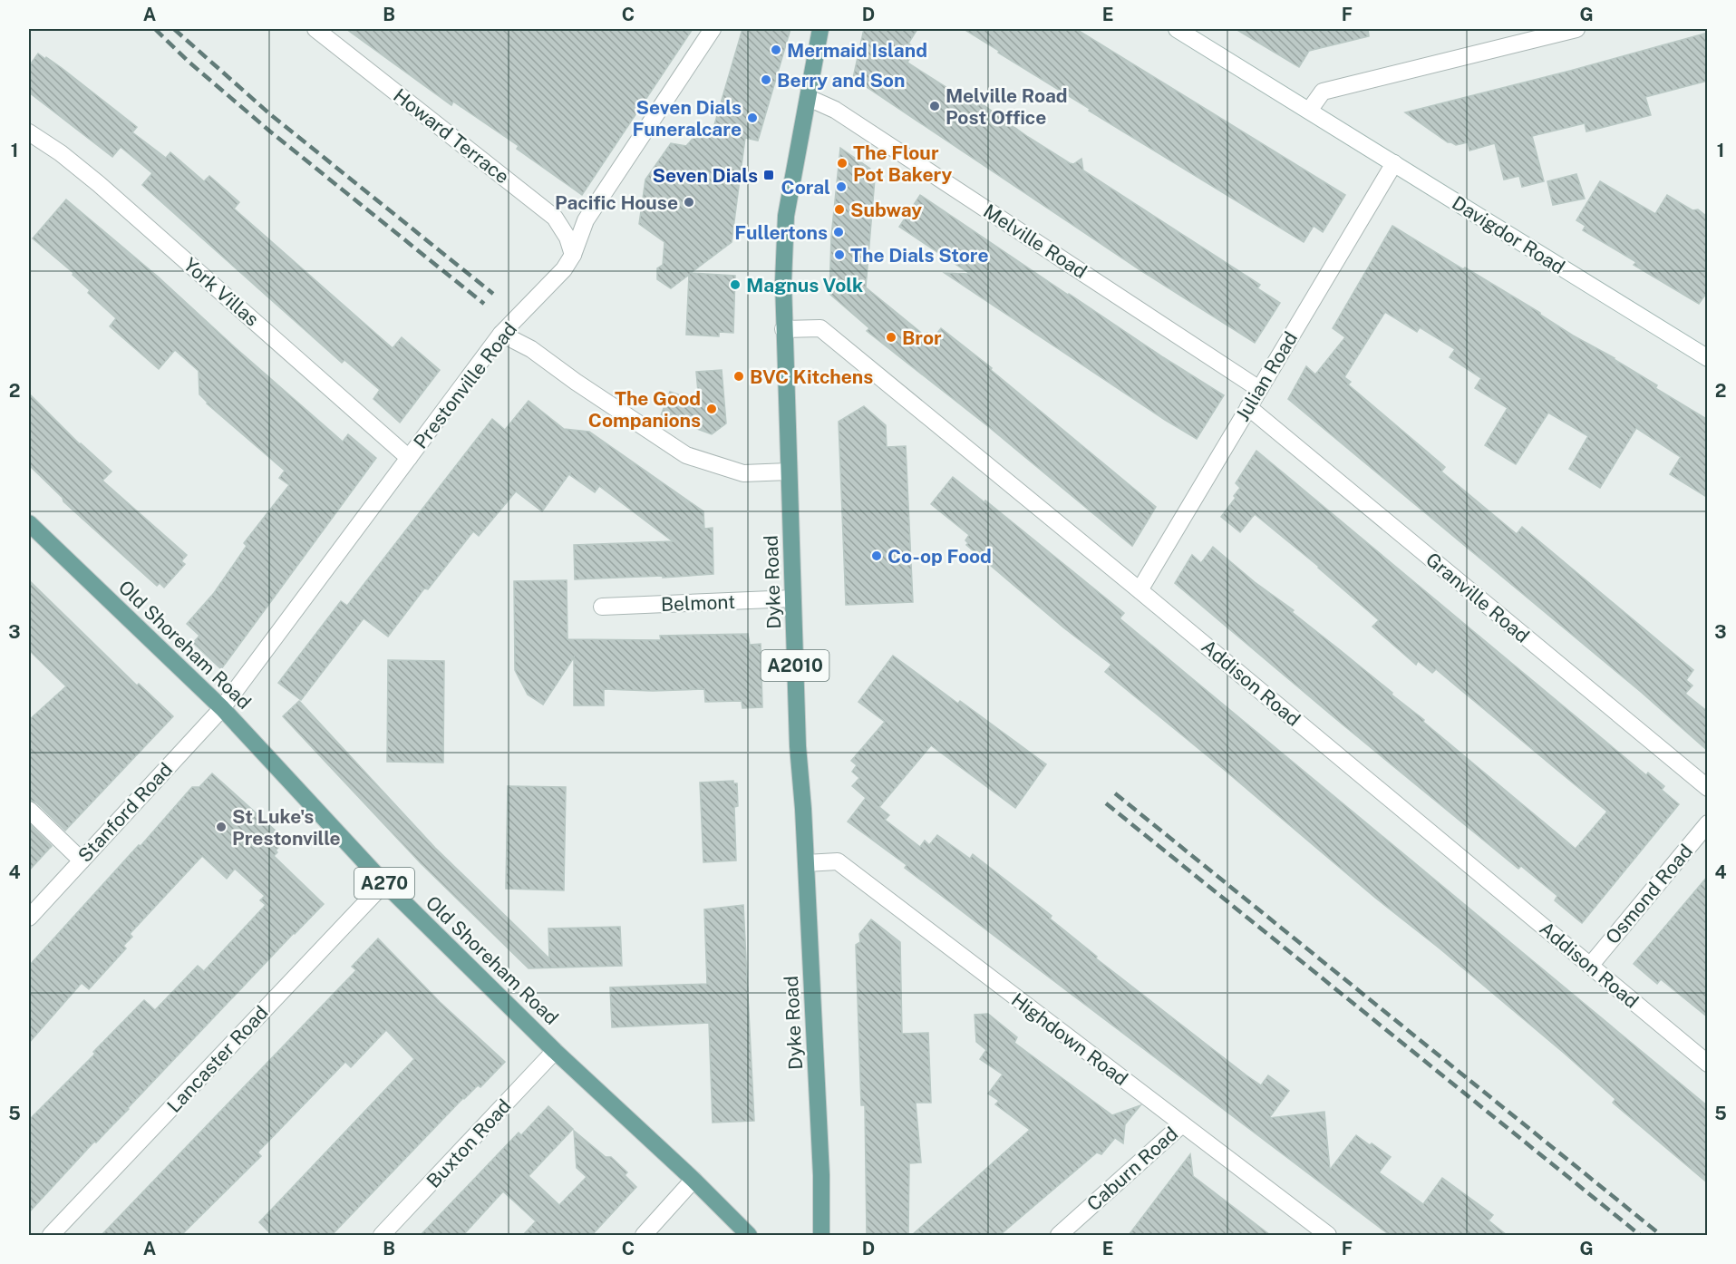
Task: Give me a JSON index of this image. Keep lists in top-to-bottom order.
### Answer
{
  "streets": {
    "main road": [
      "Dyke Road",
      "Old Shoreham Road",
      "A2010",
      "A270"
    ],
    "street": [
      "Howard Terrace",
      "Davigdor Road",
      "Melville Road",
      "York Villas",
      "Julian Road",
      "Prestonville Road",
      "Granville Road",
      "Belmont",
      "Addison Road",
      "Stanford Road",
      "Osmond Road",
      "Highdown Road",
      "Lancaster Road",
      "Buxton Road",
      "Caburn Road"
    ]
  },
  "crossings": [
    ["Howard Terrace", "Prestonville Road"],
    ["Davigdor Road", "Julian Road"],
    ["Melville Road", "Julian Road"],
    ["Melville Road", "Dyke Road"],
    ["York Villas", "Prestonville Road"],
    ["Julian Road", "Granville Road"],
    ["Julian Road", "Addison Road"],
    ["Prestonville Road", "Old Shoreham Road"],
    ["Prestonville Road", "Stanford Road"],
    ["Dyke Road", "Belmont"],
    ["Dyke Road", "Addison Road"],
    ["Dyke Road", "Highdown Road"],
    ["Old Shoreham Road", "Stanford Road"],
    ["Old Shoreham Road", "Lancaster Road"],
    ["Old Shoreham Road", "Buxton Road"],
    ["Addison Road", "Osmond Road"],
    ["Highdown Road", "Caburn Road"]
  ],
  "places": {
    "other": [
      "Mermaid Island",
      "Berry and Son",
      "Melville Road Post Office",
      "Seven Dials Funeralcare",
      "The Flour Pot Bakery",
      "Coral",
      "Pacific House",
      "Subway",
      "Fullertons",
      "The Dials Store",
      "Magnus Volk",
      "Bror",
      "BVC Kitchens",
      "The Good Companions",
      "Co-op Food",
      "St Luke's Prestonville"
    ],
    "transit": ["Seven Dials"]
  },
  "grid": {
    "columns": [
      "A",
      "B",
      "C",
      "D",
      "E",
      "F",
      "G"
    ],
    "rows": [
      "1",
      "2",
      "3",
      "4",
      "5"
    ]
  }
}
